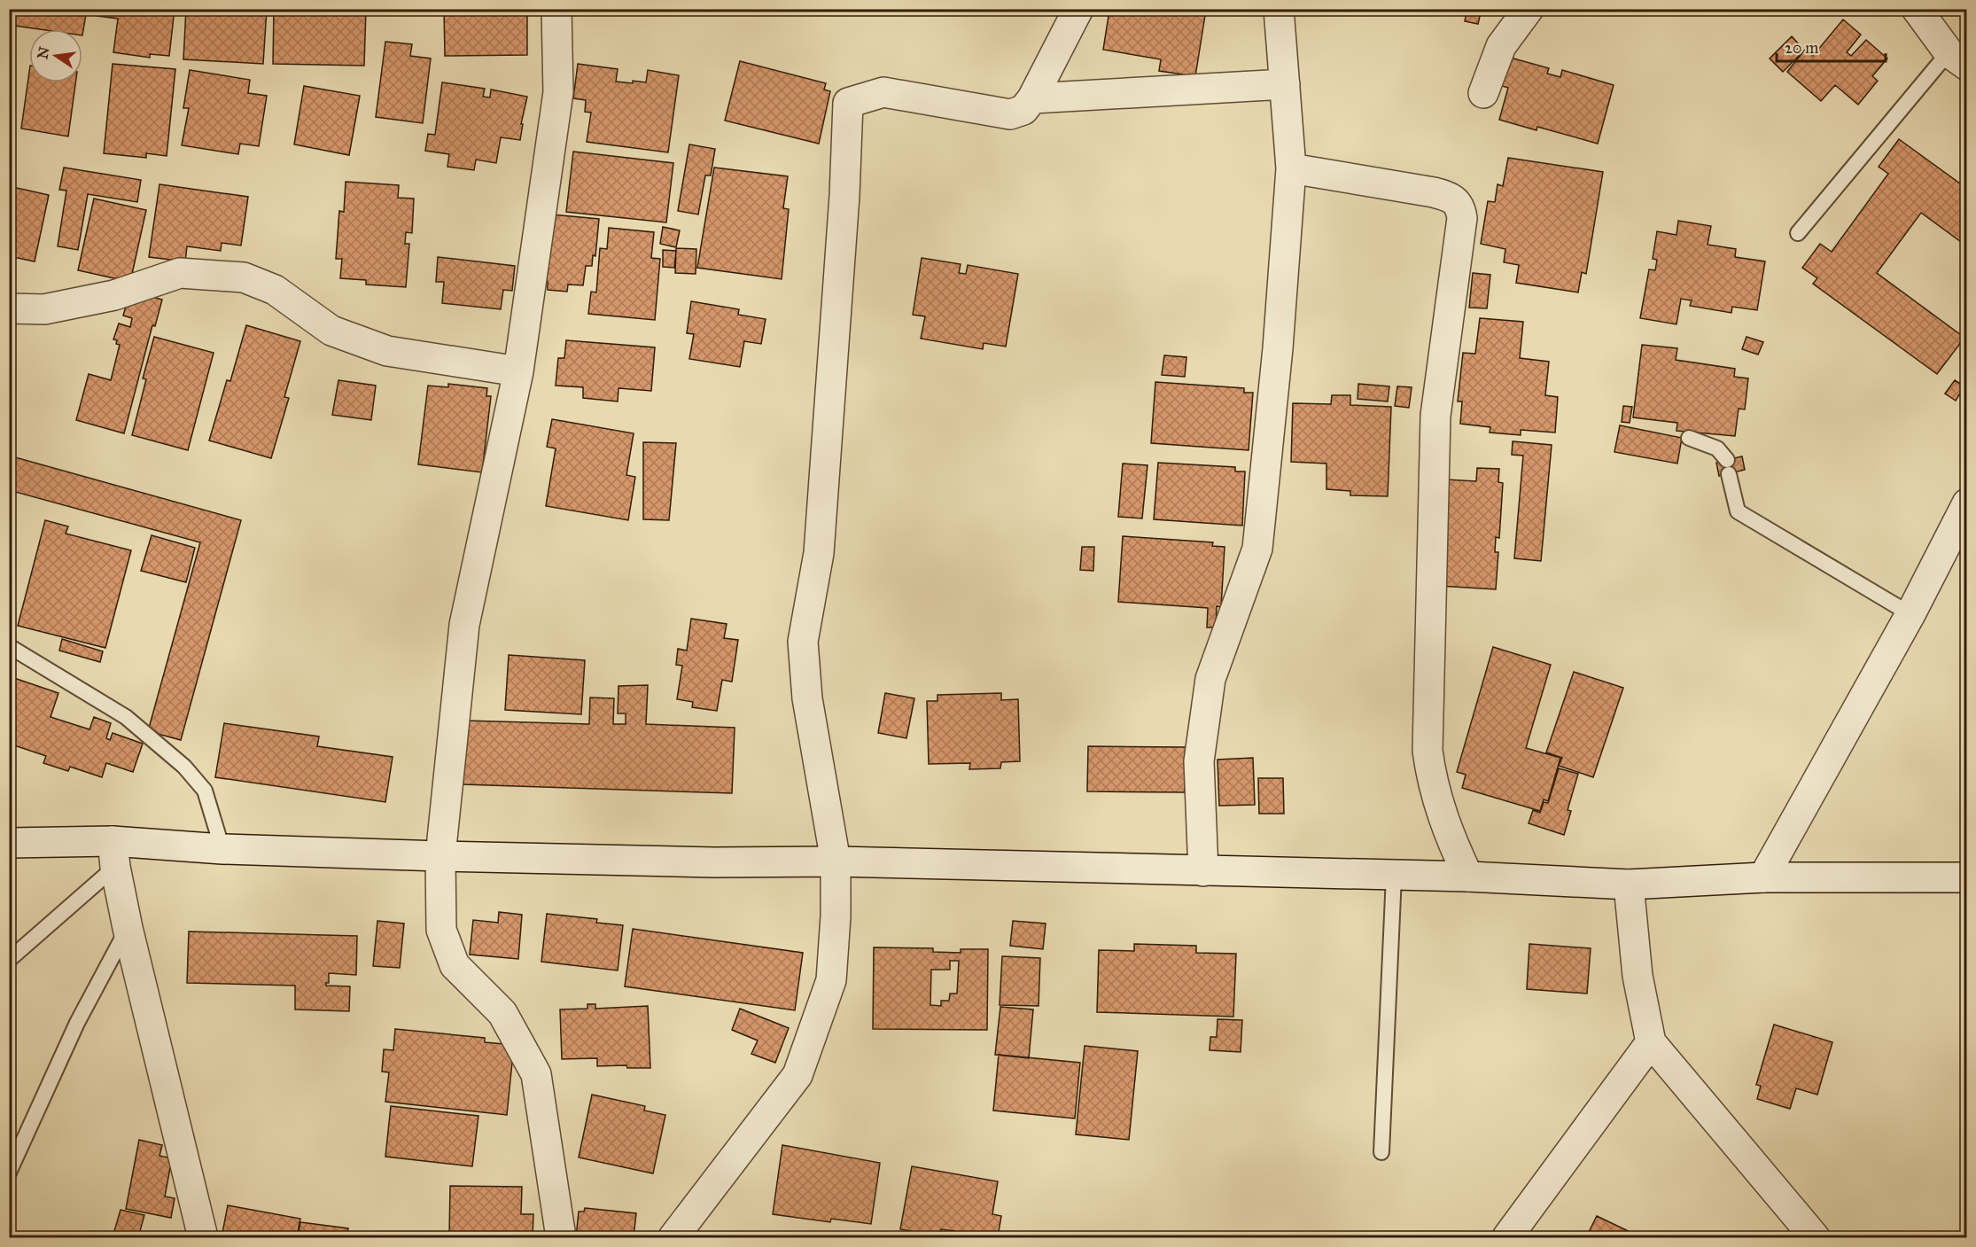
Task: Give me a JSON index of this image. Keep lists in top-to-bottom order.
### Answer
{
  "scale_bar": "20 m",
  "north": "left"
}
